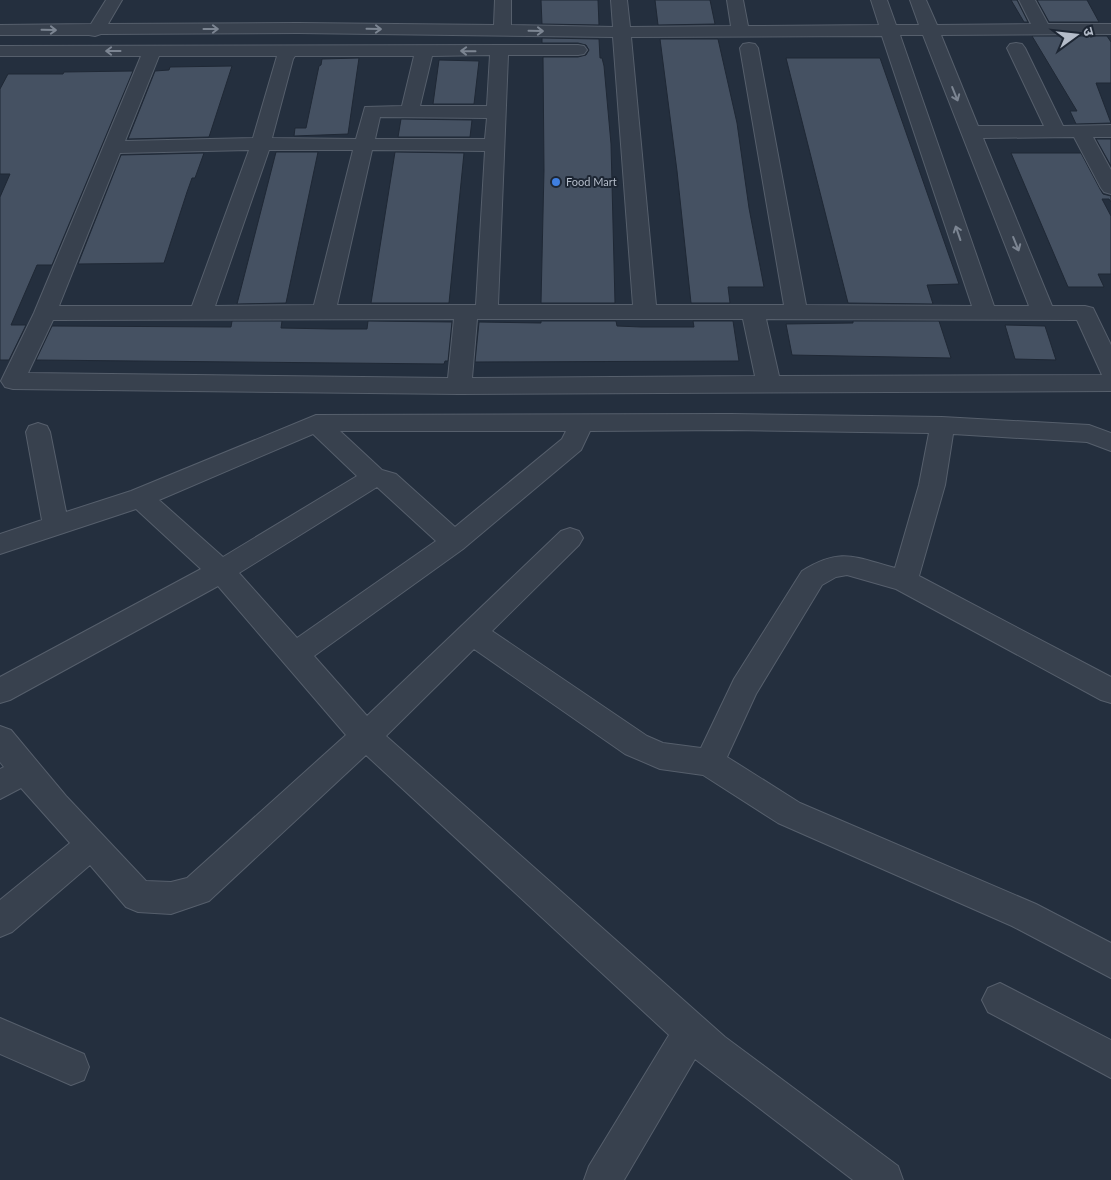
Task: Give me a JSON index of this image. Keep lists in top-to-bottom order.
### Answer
{
  "places": ["Food Mart"],
  "north": "right"
}
